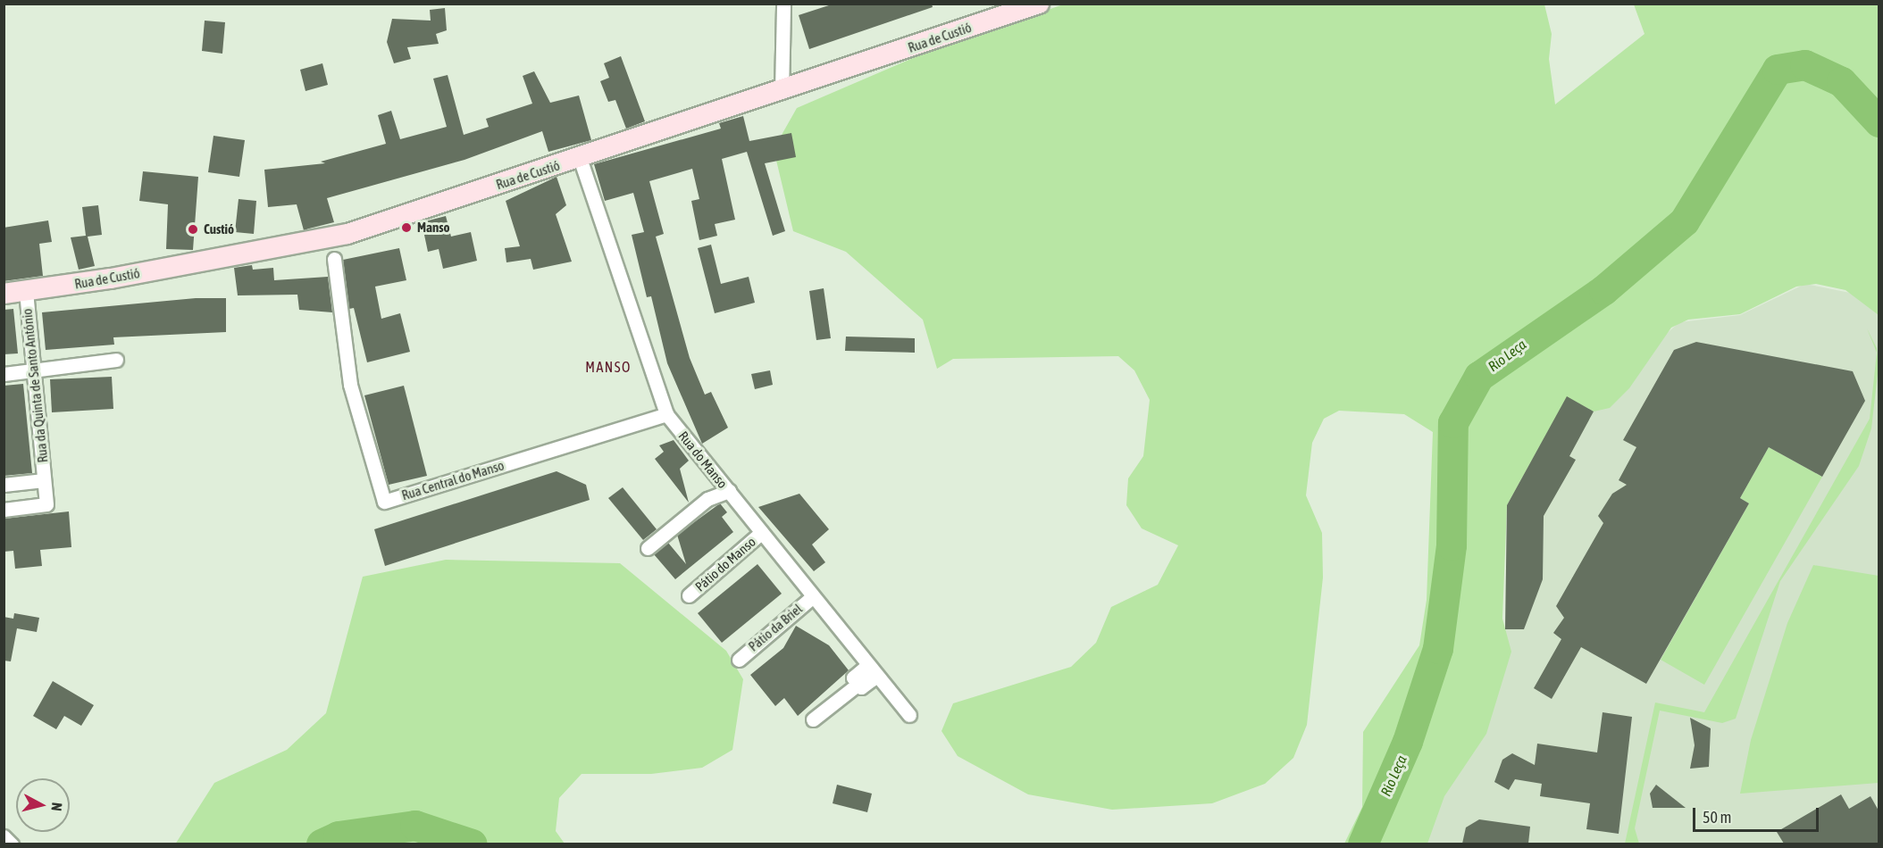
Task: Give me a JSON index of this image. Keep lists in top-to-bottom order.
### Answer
{
  "streets": {
    "main road": ["Rua de Custió"],
    "street": [
      "Rua da Quinta de Santo António",
      "Rua do Manso",
      "Rua Central do Manso",
      "Pátio do Manso",
      "Pátio da Briel"
    ]
  },
  "crossings": [
    ["Rua de Custió", "Rua da Quinta de Santo António"],
    ["Rua de Custió", "Rua do Manso"],
    ["Rua do Manso", "Rua Central do Manso"],
    ["Rua do Manso", "Pátio do Manso"],
    ["Rua do Manso", "Pátio da Briel"]
  ],
  "districts": ["MANSO"],
  "water": ["Rio Leça"],
  "places": ["Manso", "Custió"],
  "scale_bar": "50 m",
  "north": "right"
}
